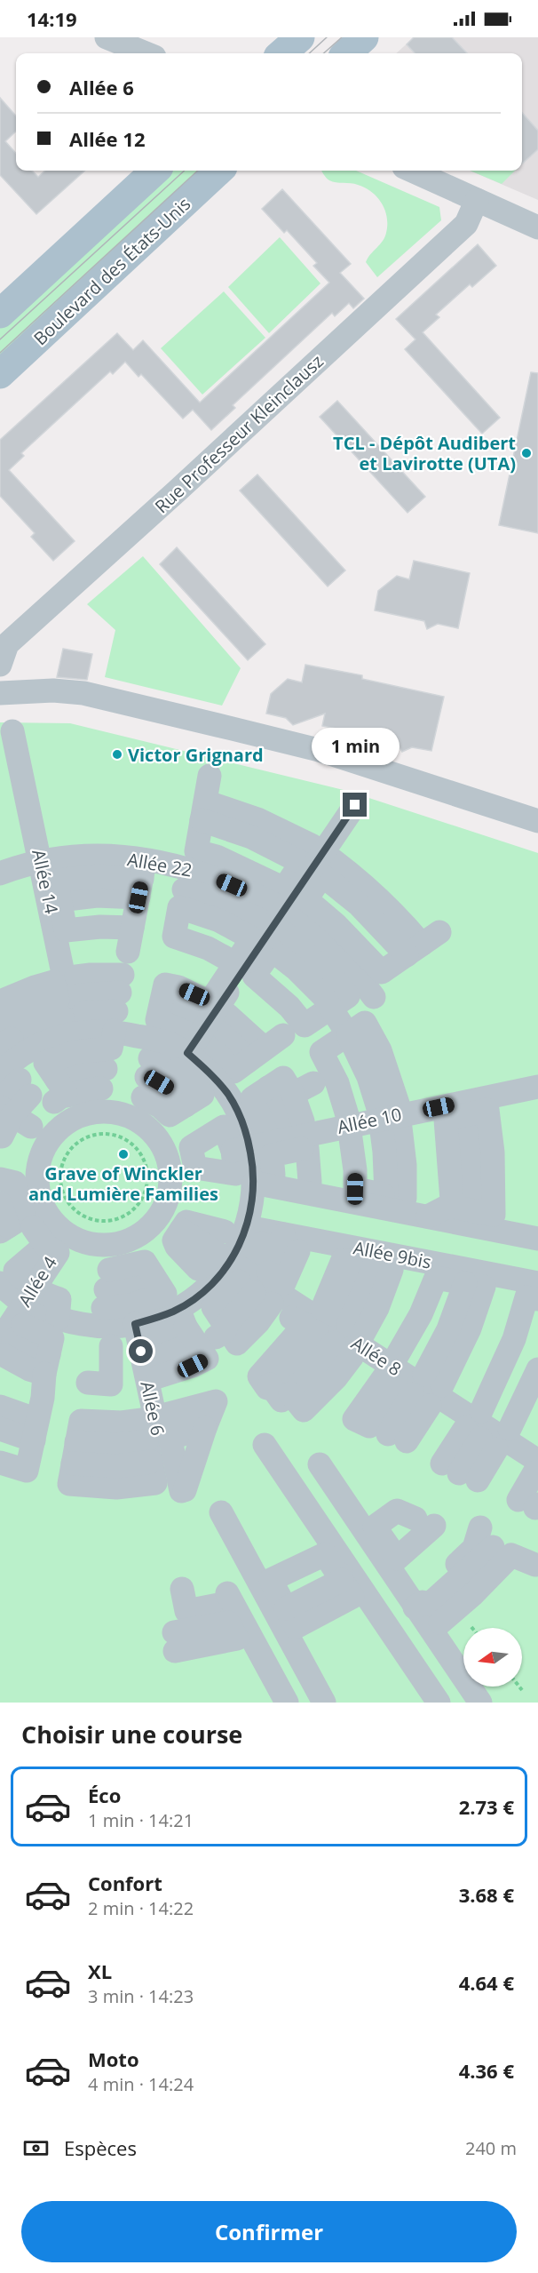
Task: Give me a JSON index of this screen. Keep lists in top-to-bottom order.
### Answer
{
  "streets": {
    "main road": ["Boulevard des États-Unis"],
    "street": [
      "Rue Professeur Kleinclausz",
      "Allée 22",
      "Allée 14",
      "Allée 10",
      "Allée 9bis",
      "Allée 4",
      "Allée 8",
      "Allée 6"
    ]
  },
  "crossings": [
    ["Allée 22", "Allée 14"],
    ["Allée 9bis", "Allée 8"]
  ],
  "places": ["TCL - Dépôt Audibert et Lavirotte (UTA)", "Victor Grignard", "Grave of Winckler and Lumière Families"],
  "north": "left",
  "page": {
    "status": "14:19",
    "banner": ["Allée 6", "Allée 12"],
    "bubble": "1 min",
    "heading": "Choisir une course",
    "list": [
      {
        "name": "Éco",
        "note": "1 min · 14:21",
        "value": "2.73 €"
      },
      {
        "name": "Confort",
        "note": "2 min · 14:22",
        "value": "3.68 €"
      },
      {
        "name": "XL",
        "note": "3 min · 14:23",
        "value": "4.64 €"
      },
      {
        "name": "Moto",
        "note": "4 min · 14:24",
        "value": "4.36 €"
      }
    ],
    "pay": ["Espèces", "240 m"],
    "buttons": "Confirmer"
  }
}
